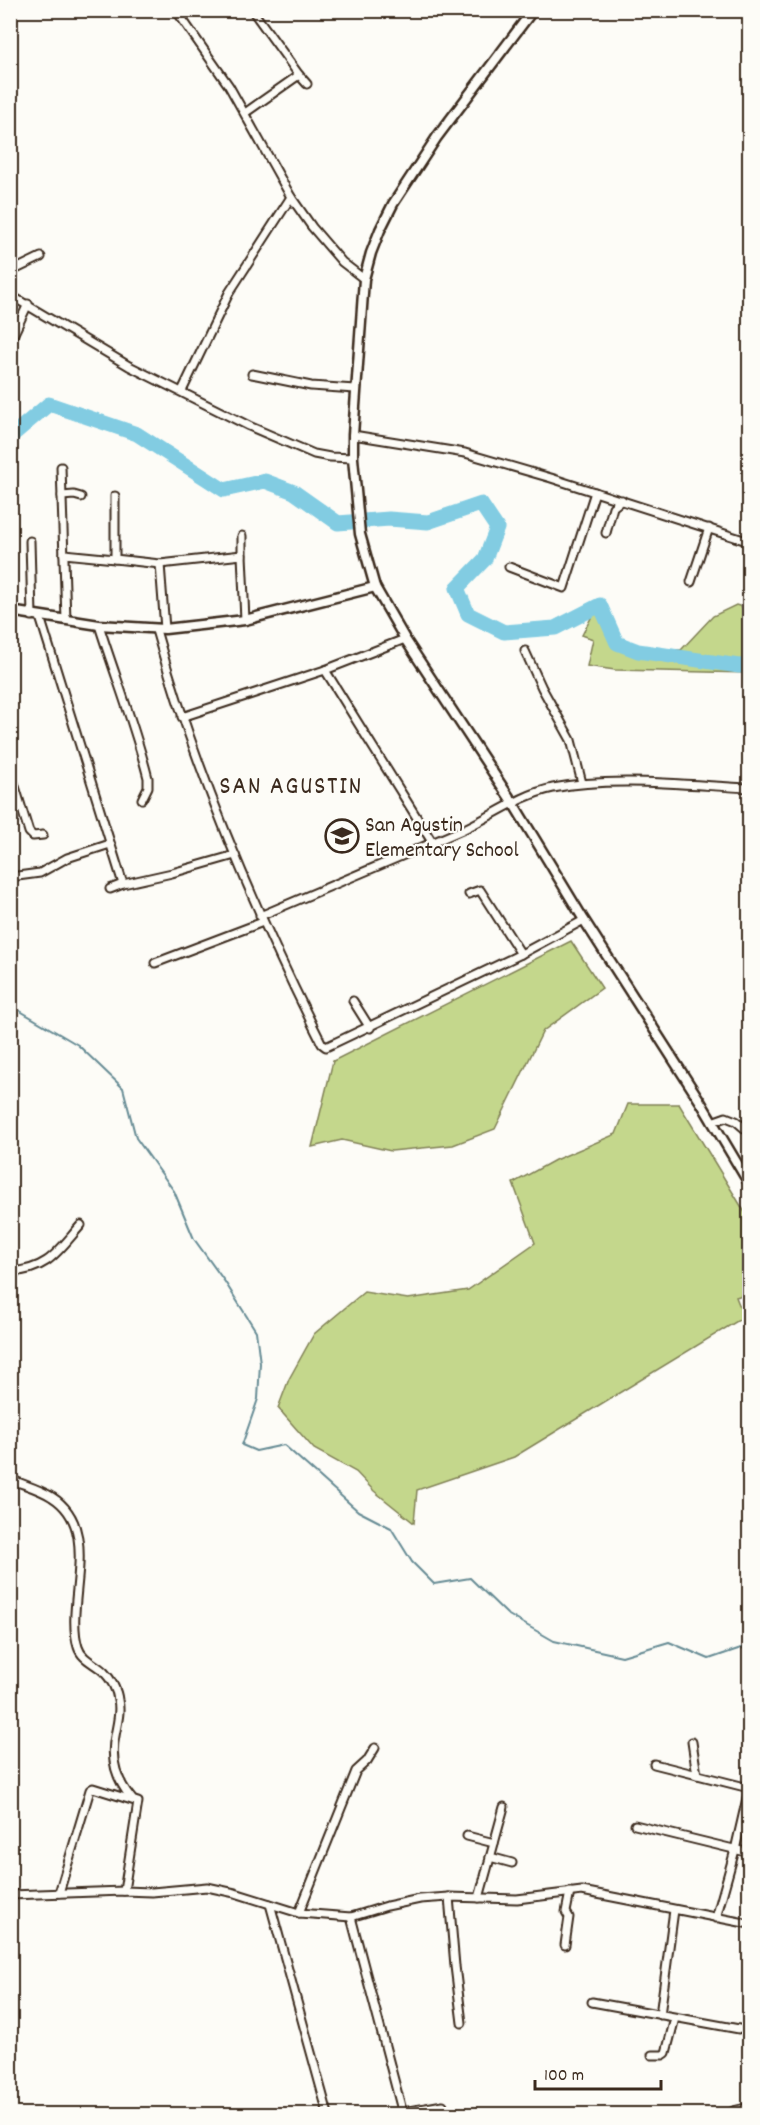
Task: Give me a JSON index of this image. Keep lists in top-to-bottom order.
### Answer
{
  "districts": ["SAN AGUSTIN"],
  "places": {
    "school or university": ["San Agustin Elementary School"]
  },
  "scale_bar": "100 m"
}
